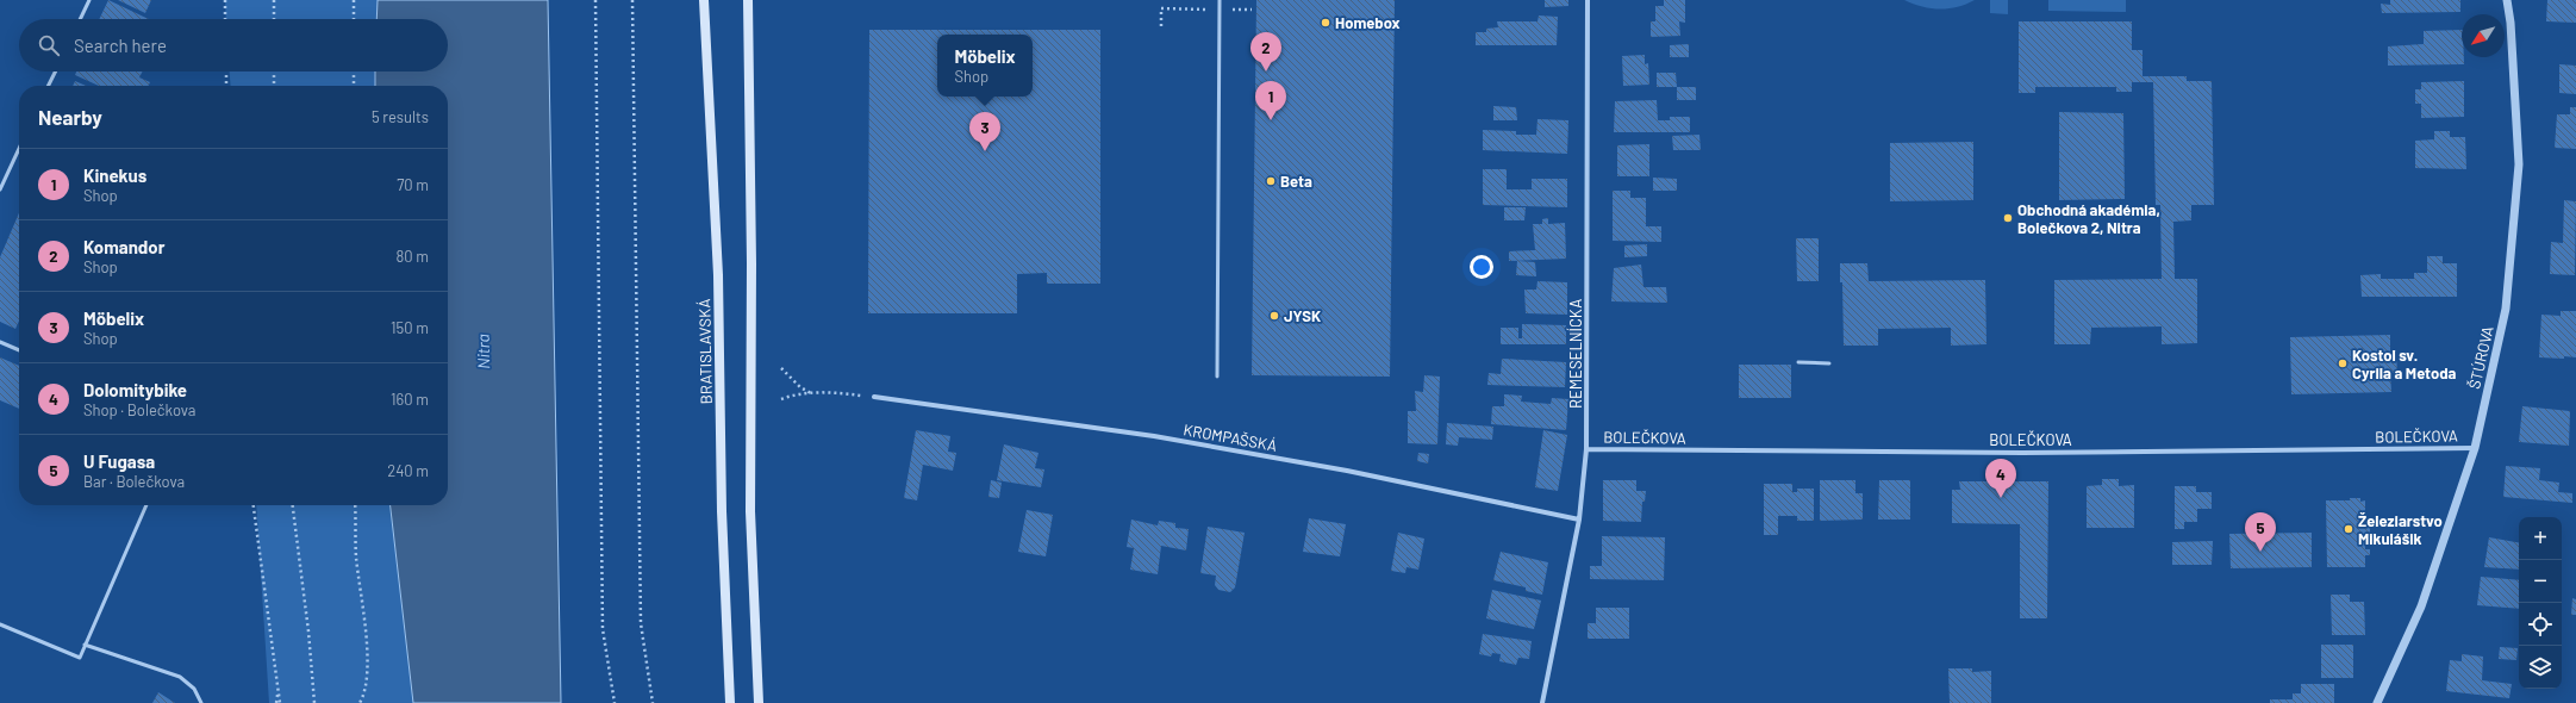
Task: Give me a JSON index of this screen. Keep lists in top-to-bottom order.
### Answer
{
  "streets": {
    "main road": ["BRATISLAVSKÁ"],
    "street": [
      "REMESELNÍCKA",
      "ŠTÚROVA",
      "BOLEČKOVA",
      "KROMPAŠSKÁ"
    ]
  },
  "crossings": [
    ["REMESELNÍCKA", "BOLEČKOVA"],
    ["REMESELNÍCKA", "KROMPAŠSKÁ"],
    ["ŠTÚROVA", "BOLEČKOVA"]
  ],
  "water": ["Nitra"],
  "places": [
    "Homebox",
    "Beta",
    "Obchodná akadémia, Bolečkova 2, Nitra",
    "JYSK",
    "Kostol sv. Cyrila a Metoda",
    "Železiarstvo Mikulášik"
  ],
  "north": "bottom left",
  "page": {
    "search": "Search here",
    "pins": [
      "2",
      "1",
      "3",
      "4",
      "5"
    ],
    "popup": ["Möbelix", "Shop"],
    "heading": ["Nearby", "5 results"],
    "list": [
      {
        "mark": "1",
        "name": "Kinekus",
        "note": "Shop",
        "value": "70 m"
      },
      {
        "mark": "2",
        "name": "Komandor",
        "note": "Shop",
        "value": "80 m"
      },
      {
        "mark": "3",
        "name": "Möbelix",
        "note": "Shop",
        "value": "150 m"
      },
      {
        "mark": "4",
        "name": "Dolomitybike",
        "note": "Shop · Bolečkova",
        "value": "160 m"
      },
      {
        "mark": "5",
        "name": "U Fugasa",
        "note": "Bar · Bolečkova",
        "value": "240 m"
      }
    ],
    "map_buttons": ["+", "−"]
  }
}
